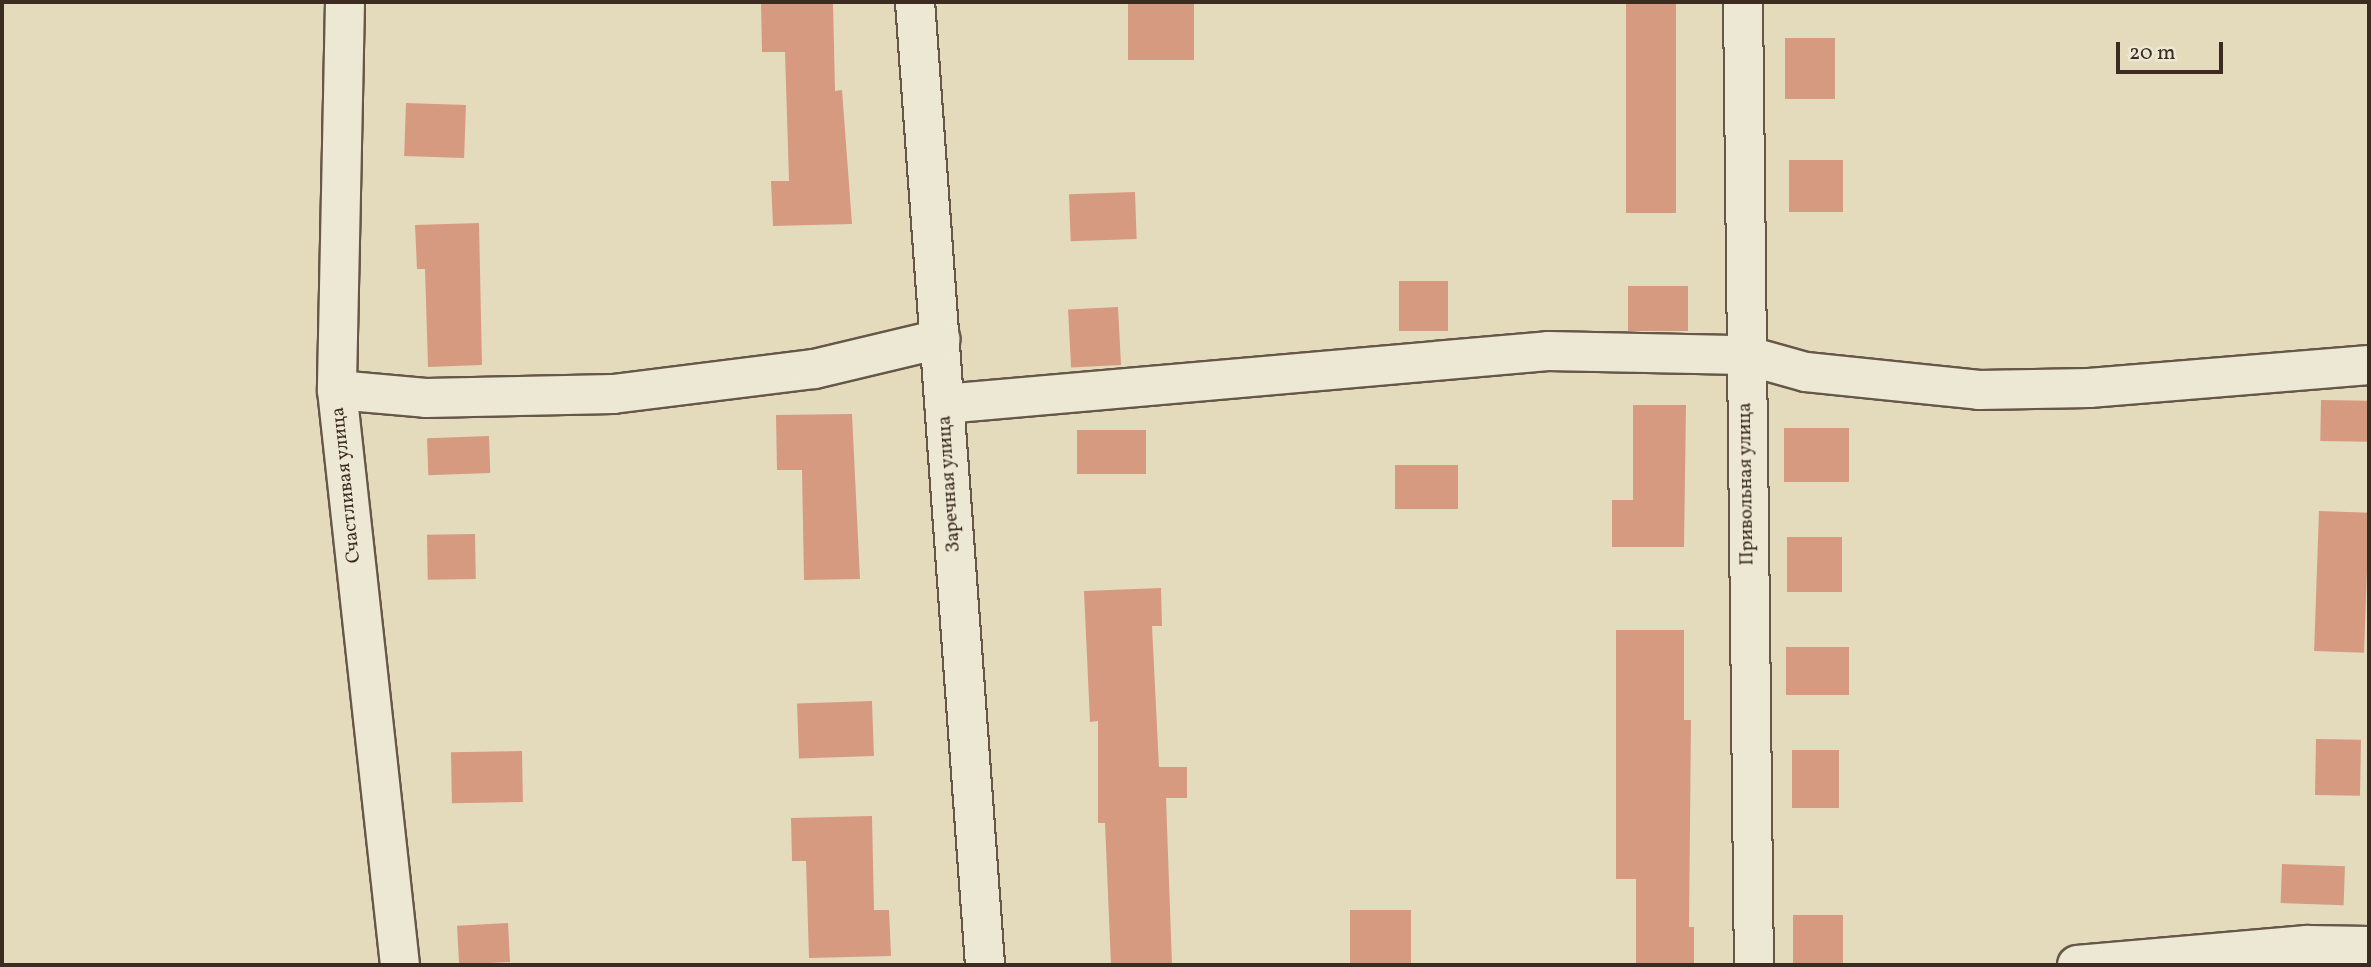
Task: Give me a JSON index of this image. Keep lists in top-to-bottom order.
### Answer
{
  "streets": {
    "street": ["Заречная улица", "Привольная улица", "Счастливая улица"]
  },
  "scale_bar": "20 m"
}
